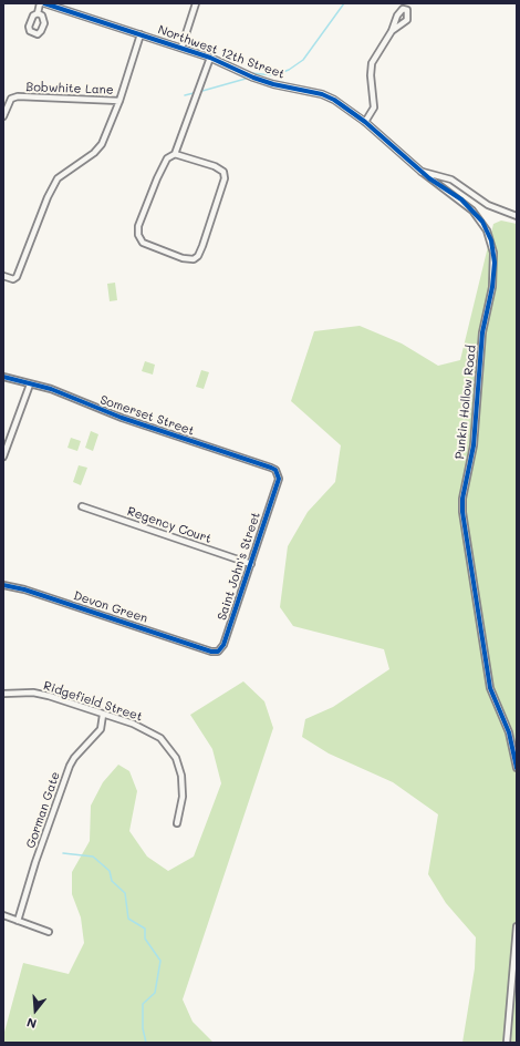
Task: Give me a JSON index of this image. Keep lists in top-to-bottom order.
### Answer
{
  "streets": {
    "street": [
      "Northwest 12th Street",
      "Bobwhite Lane",
      "Punkin Hollow Road",
      "Somerset Street",
      "Regency Court",
      "Saint John's Street",
      "Devon Green",
      "Ridgefield Street",
      "Gorman Gate"
    ]
  },
  "crossings": [
    ["Northwest 12th Street", "Punkin Hollow Road"],
    ["Somerset Street", "Saint John's Street"],
    ["Regency Court", "Saint John's Street"],
    ["Saint John's Street", "Devon Green"],
    ["Ridgefield Street", "Gorman Gate"]
  ],
  "north": "bottom"
}
